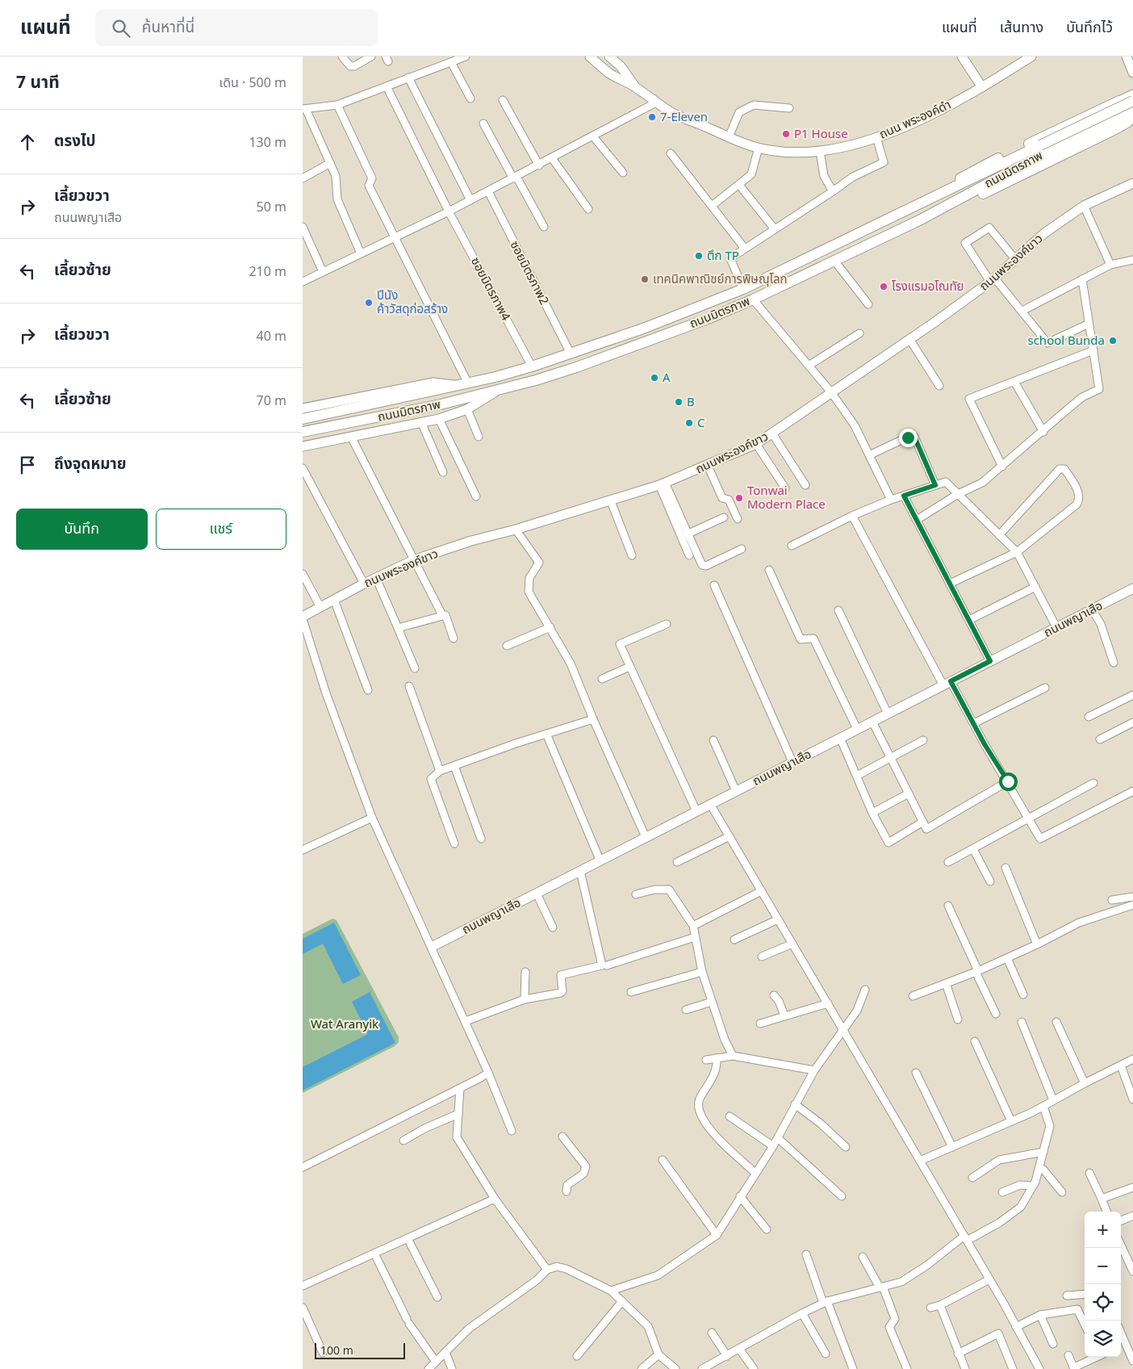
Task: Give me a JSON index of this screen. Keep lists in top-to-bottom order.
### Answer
{
  "streets": {
    "main road": ["ถนนมิตรภาพ"],
    "street": [
      "ถนน พระองค์ดำ",
      "ถนนพระองค์ขาว",
      "ซอยมิตรภาพ2",
      "ซอยมิตรภาพ4",
      "ถนนพญาเสือ"
    ]
  },
  "crossings": [
    ["ถนนมิตรภาพ", "ซอยมิตรภาพ2"],
    ["ถนนมิตรภาพ", "ซอยมิตรภาพ4"]
  ],
  "parks": ["Wat Aranyik"],
  "places": [
    "7-Eleven",
    "P1 House",
    "ตึก TP",
    "เทคนิคพาณิชย์การพิษณุโลก",
    "โรงแรมอโณทัย",
    "ปีนัง ค้าวัสดุก่อสร้าง",
    "school Bunda",
    "A",
    "B",
    "C",
    "Tonwai Modern Place"
  ],
  "scale_bar": "100 m",
  "page": {
    "header": "แผนที่",
    "search": "ค้นหาที่นี่",
    "nav": ["แผนที่", "เส้นทาง", "บันทึกไว้"],
    "heading": ["7 นาที", "เดิน · 500 m"],
    "list": [
      ["ตรงไป", "130 m"],
      ["เลี้ยวขวา", "ถนนพญาเสือ", "50 m"],
      ["เลี้ยวซ้าย", "210 m"],
      ["เลี้ยวขวา", "40 m"],
      ["เลี้ยวซ้าย", "70 m"],
      "ถึงจุดหมาย"
    ],
    "buttons": ["บันทึก", "แชร์"],
    "map_buttons": ["+", "−"],
    "scale": "100 m"
  }
}
